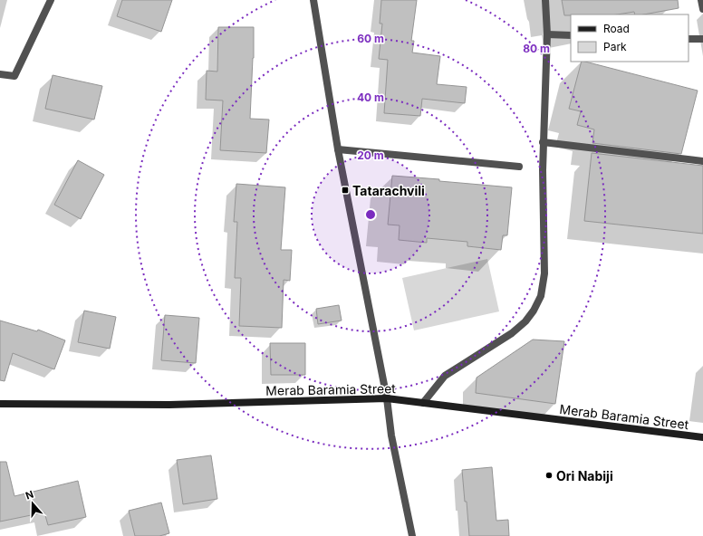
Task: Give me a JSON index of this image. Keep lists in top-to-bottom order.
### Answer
{
  "streets": {
    "main road": ["Merab Baramia Street"]
  },
  "places": {
    "transit": ["Tatarachvili"],
    "other": ["Ori Nabiji"]
  },
  "legend": ["Road", "Park"],
  "north": "top",
  "rings": [
    "60 m",
    "80 m",
    "40 m",
    "20 m"
  ]
}
